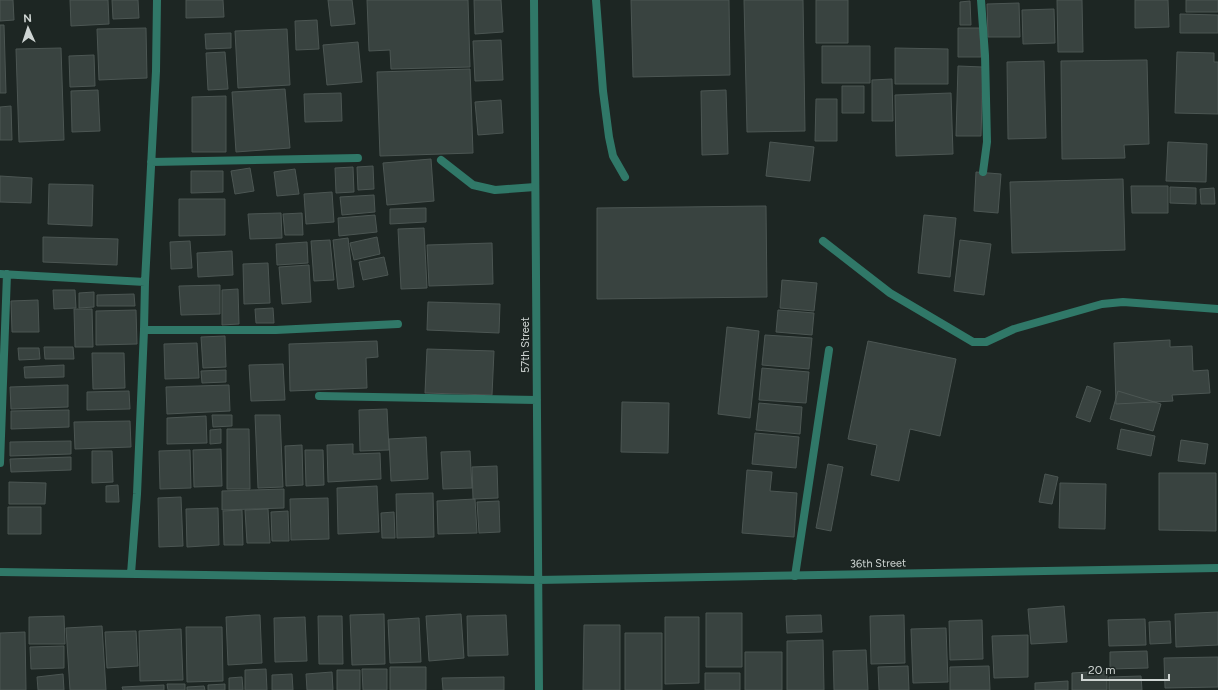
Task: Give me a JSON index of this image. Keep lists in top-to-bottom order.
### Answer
{
  "streets": {
    "street": ["57th Street", "36th Street"]
  },
  "crossings": [
    ["57th Street", "36th Street"]
  ],
  "scale_bar": "20 m",
  "north": "top"
}
